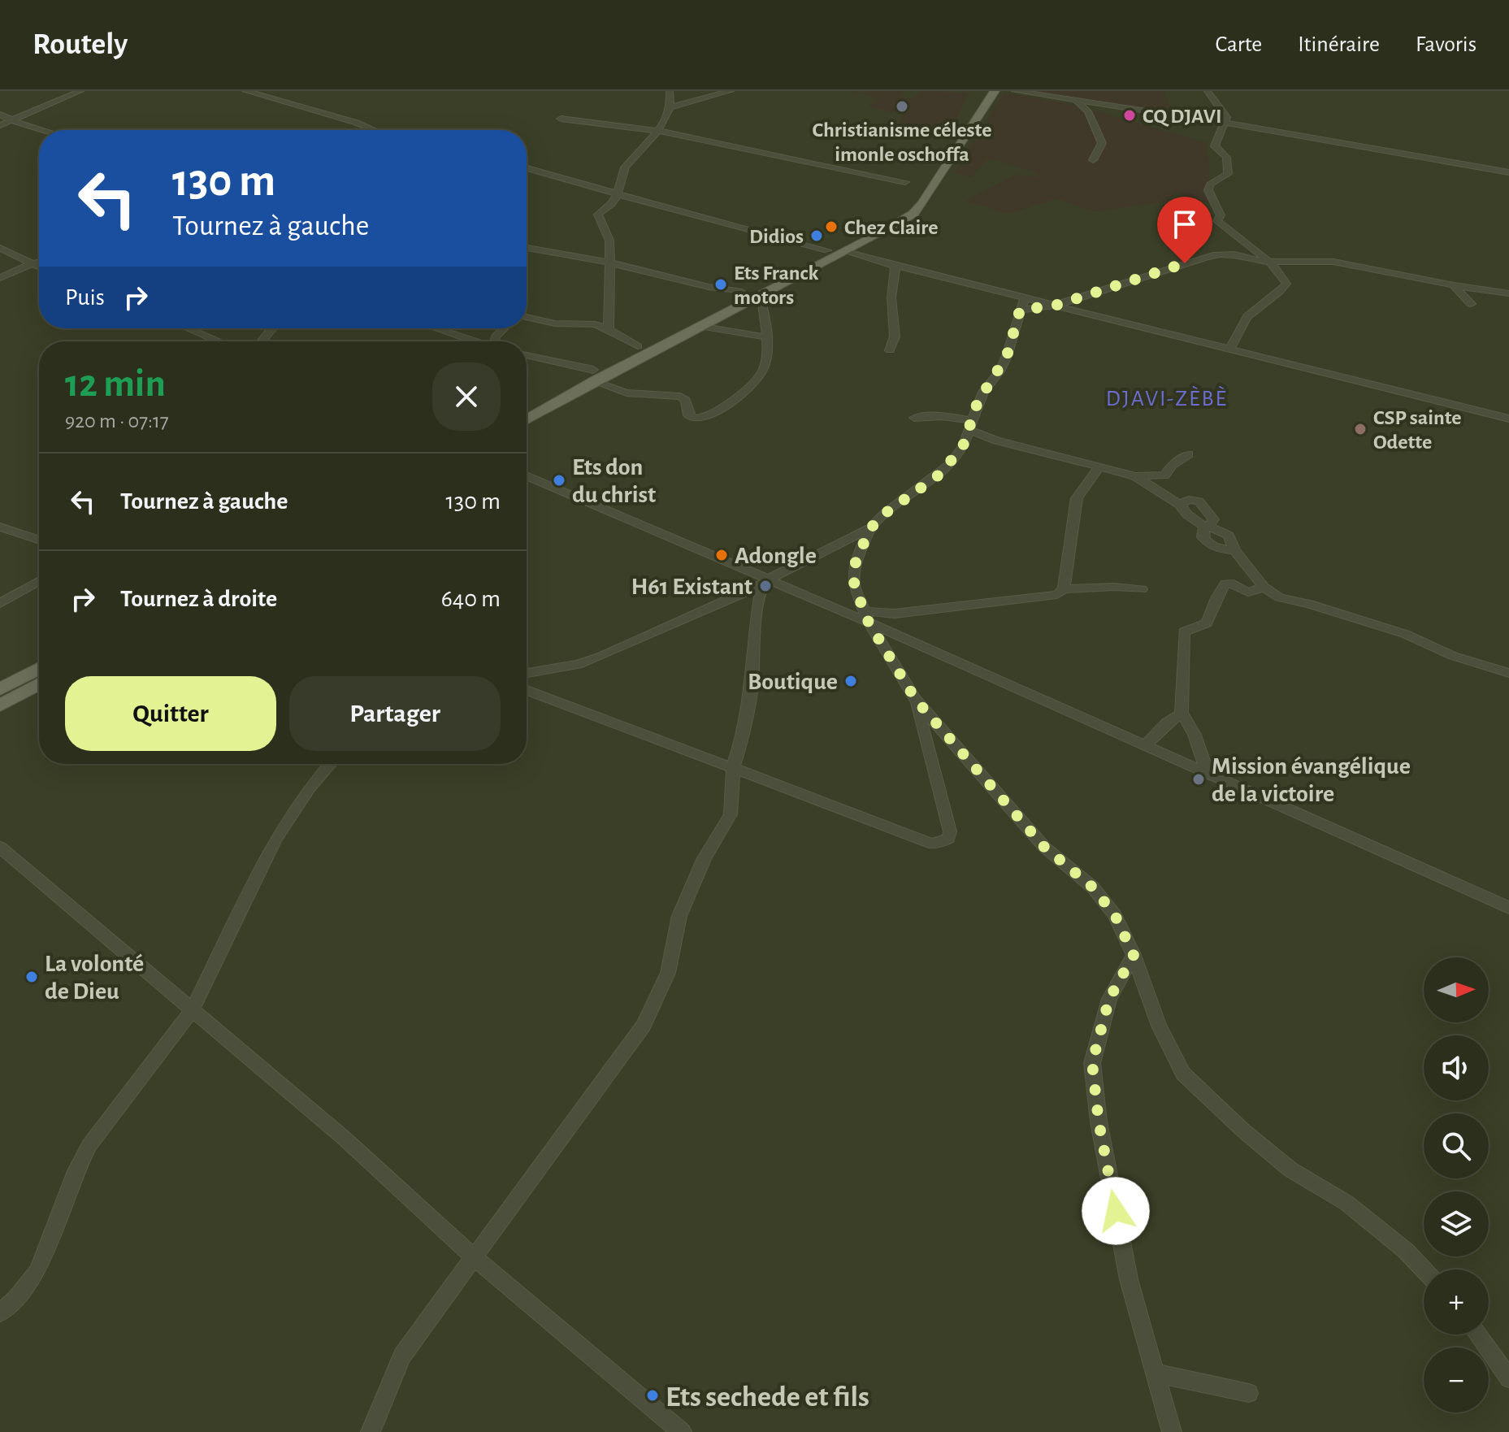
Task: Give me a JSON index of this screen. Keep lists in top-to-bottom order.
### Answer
{
  "districts": ["DJAVI-ZÈBÈ"],
  "places": [
    "Christianisme céleste imonle oschoffa",
    "CQ DJAVI",
    "Chez Claire",
    "Didios",
    "Ets Franck motors",
    "CSP sainte Odette",
    "Ets don du christ",
    "Adongle",
    "H61 Existant",
    "Boutique",
    "Mission évangélique de la victoire",
    "La volonté de Dieu",
    "Ets sechede et fils"
  ],
  "north": "right",
  "page": {
    "header": "Routely",
    "nav": ["Carte", "Itinéraire", "Favoris"],
    "turn": ["130 m", "Tournez à gauche"],
    "then": "Puis",
    "heading": ["12 min", "920 m · 07:17"],
    "list": [
      {
        "name": "Tournez à gauche",
        "value": "130 m"
      },
      {
        "name": "Tournez à droite",
        "value": "640 m"
      }
    ],
    "buttons": ["Quitter", "Partager"],
    "map_buttons": ["+", "−"]
  }
}
